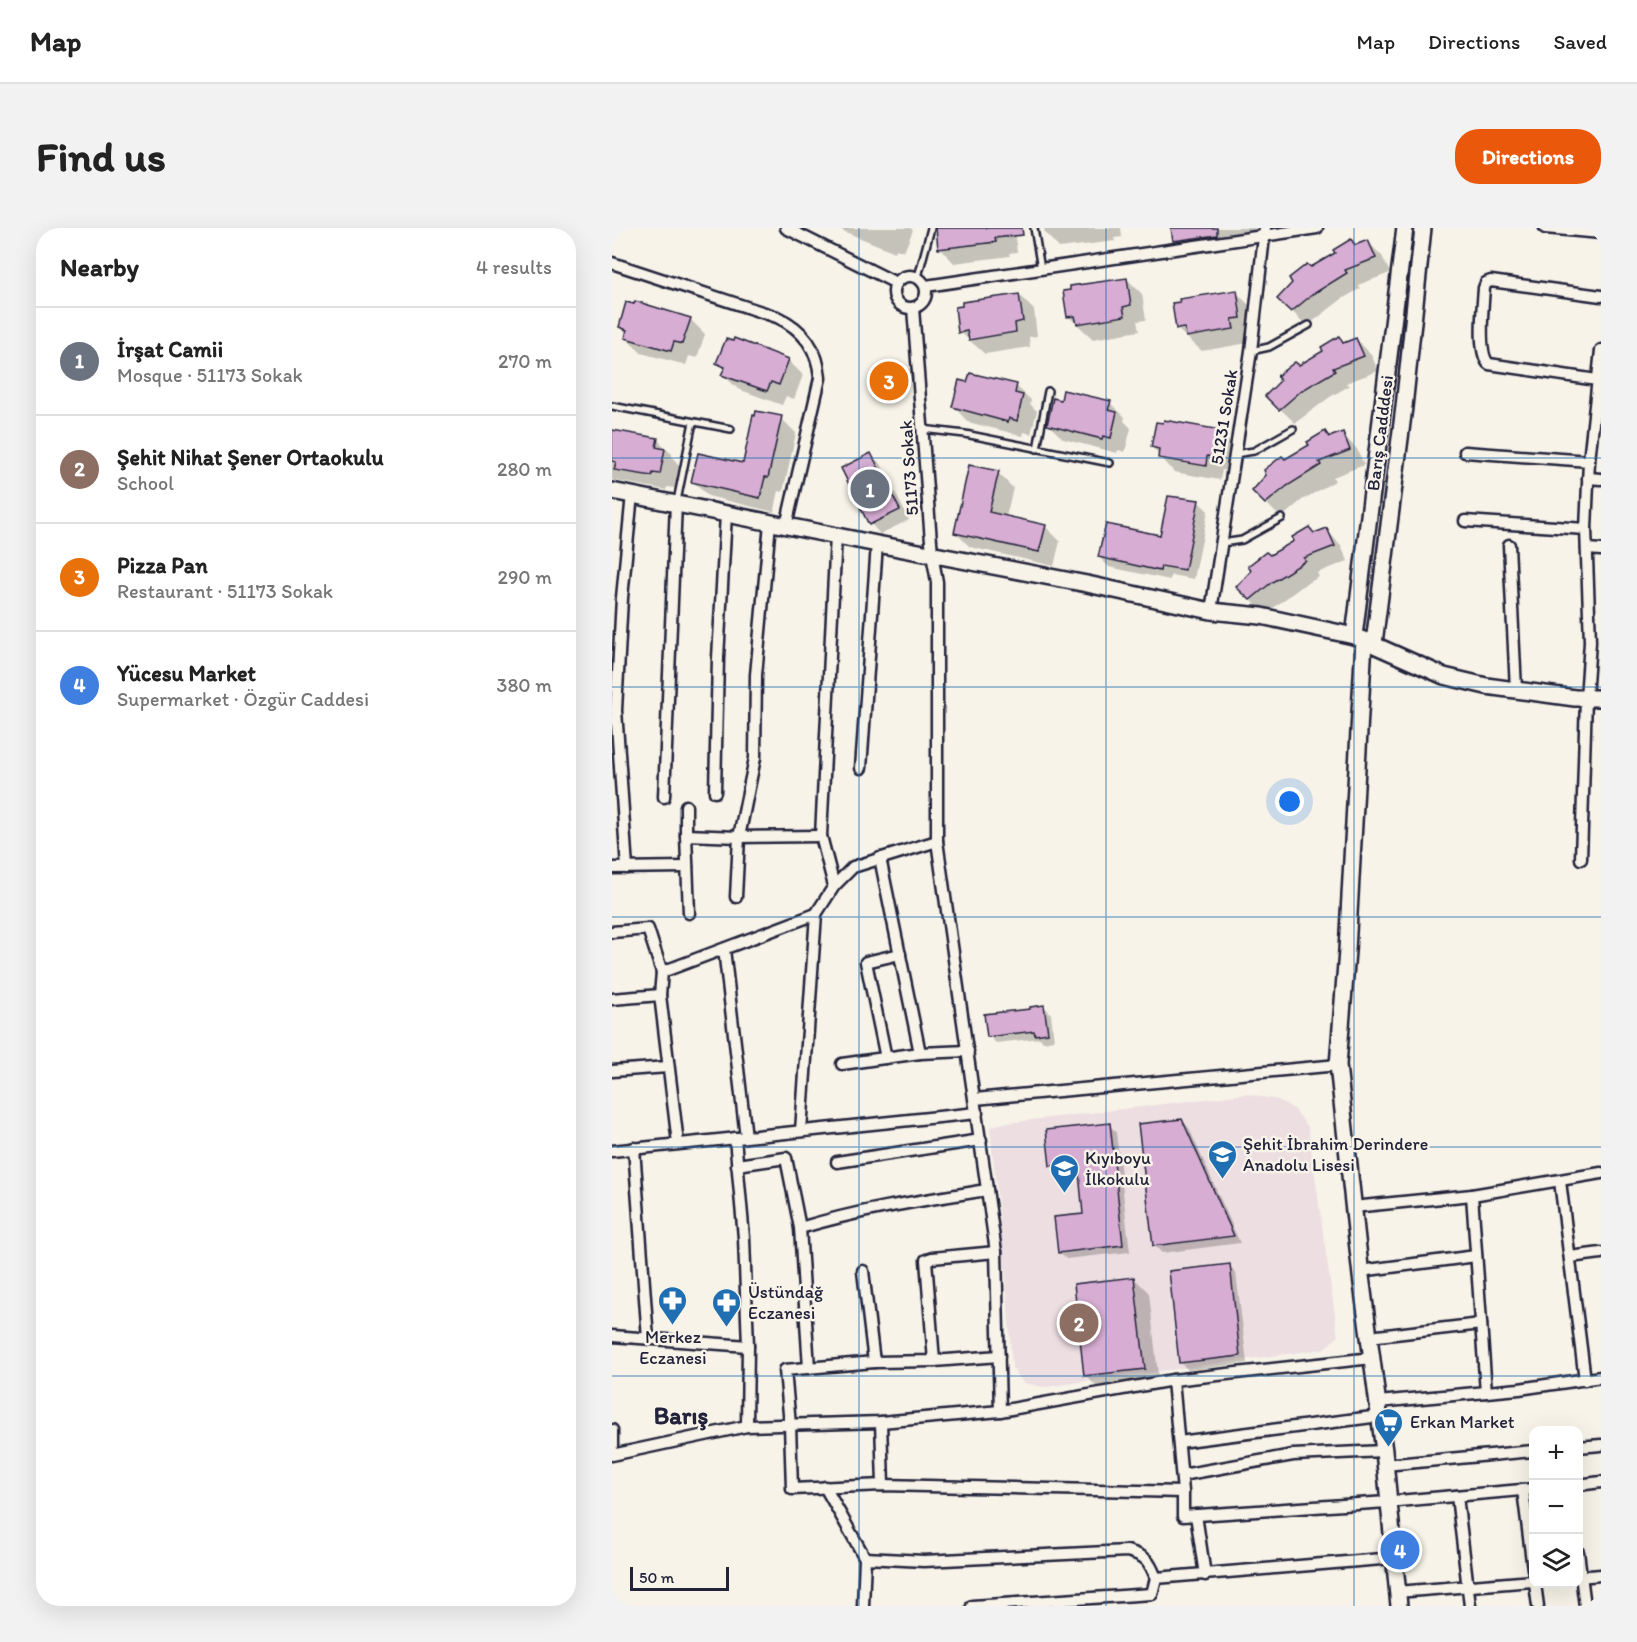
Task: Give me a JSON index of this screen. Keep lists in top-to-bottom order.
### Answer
{
  "streets": {
    "main road": ["Barış Cadddesi"],
    "street": ["51231 Sokak", "51173 Sokak"]
  },
  "districts": ["Barış"],
  "places": {
    "school or university": ["Şehit İbrahim Derindere Anadolu Lisesi", "Kıyıboyu İlkokulu"],
    "pharmacy": ["Merkez Eczanesi", "Üstündağ Eczanesi"],
    "supermarket": ["Erkan Market"]
  },
  "scale_bar": "50 m",
  "page": {
    "header": "Map",
    "nav": ["Map", "Directions", "Saved"],
    "buttons": "Directions",
    "title": "Find us",
    "heading": ["Nearby", "4 results"],
    "list": [
      {
        "mark": "1",
        "name": "İrşat Camii",
        "note": "Mosque · 51173 Sokak",
        "value": "270 m"
      },
      {
        "mark": "2",
        "name": "Şehit Nihat Şener Ortaokulu",
        "note": "School",
        "value": "280 m"
      },
      {
        "mark": "3",
        "name": "Pizza Pan",
        "note": "Restaurant · 51173 Sokak",
        "value": "290 m"
      },
      {
        "mark": "4",
        "name": "Yücesu Market",
        "note": "Supermarket · Özgür Caddesi",
        "value": "380 m"
      }
    ],
    "pins": [
      "3",
      "1",
      "2",
      "4"
    ],
    "map_buttons": ["+", "−"],
    "scale": "50 m"
  }
}
